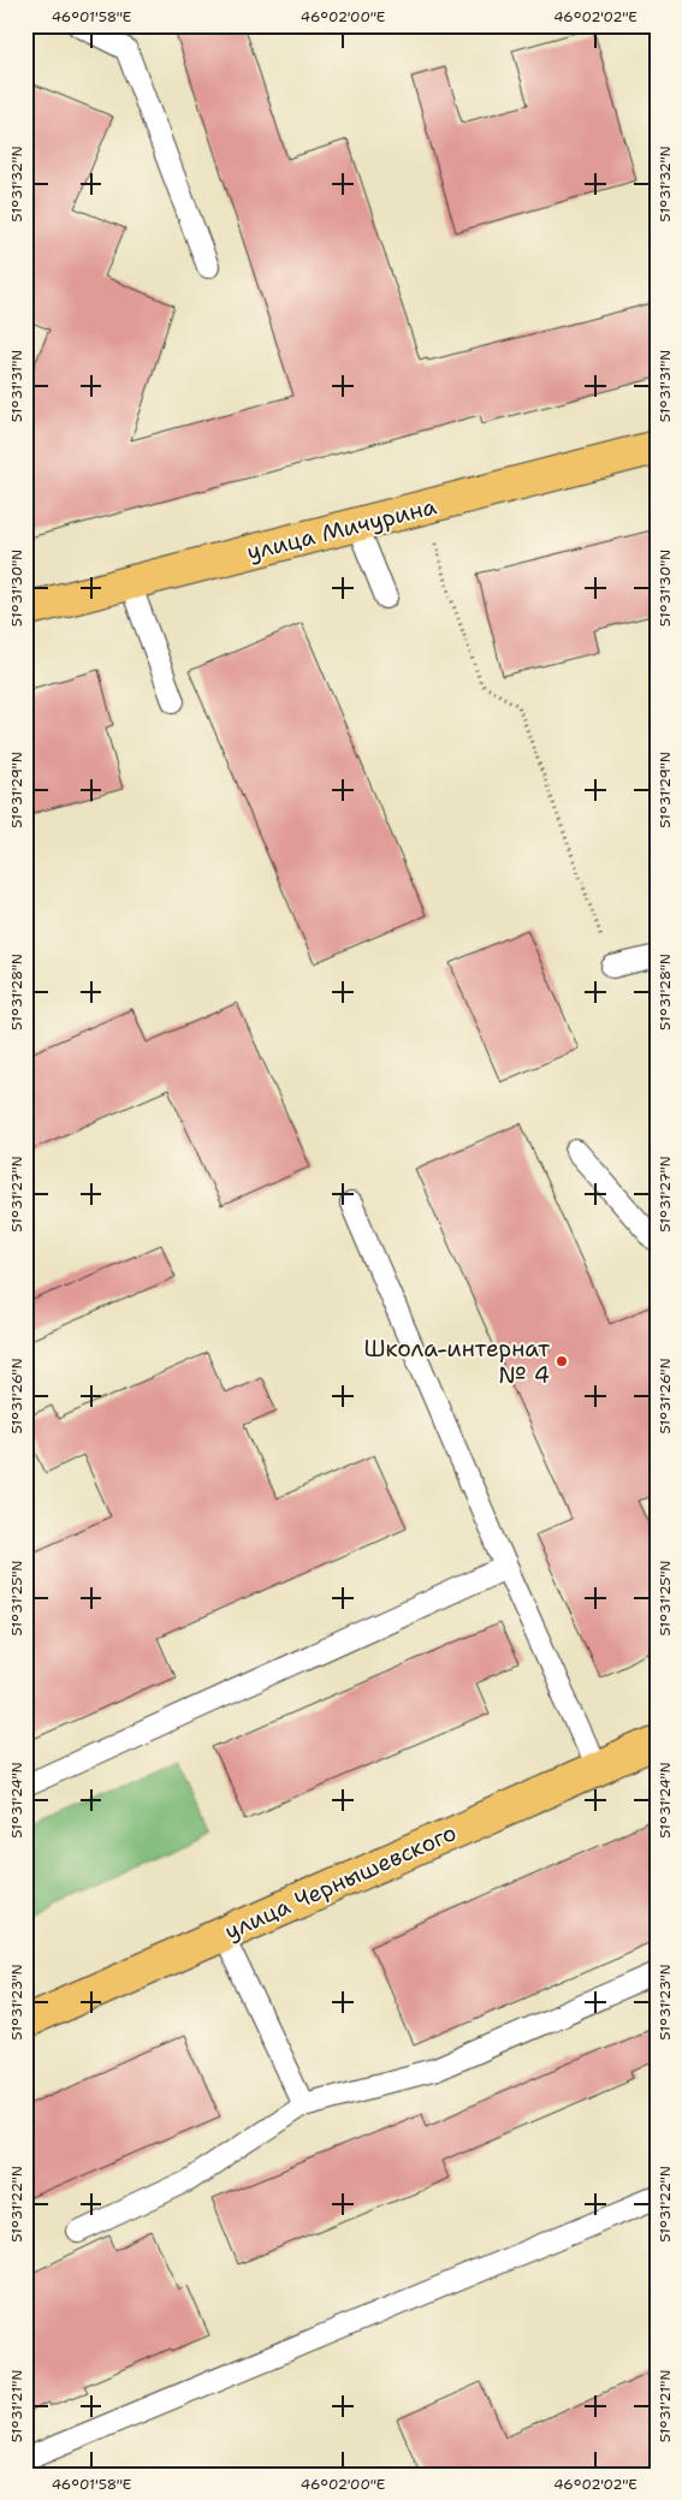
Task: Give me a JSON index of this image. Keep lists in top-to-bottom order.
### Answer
{
  "streets": {
    "main road": ["улица Мичурина", "улица Чернышевского"]
  },
  "places": ["Школа-интернат № 4"],
  "coordinates": [
    "46°01'58\"E",
    "46°02'00\"E",
    "46°02'02\"E",
    "51°31'32\"N",
    "51°31'31\"N",
    "51°31'30\"N",
    "51°31'29\"N",
    "51°31'28\"N",
    "51°31'27\"N",
    "51°31'26\"N",
    "51°31'25\"N",
    "51°31'24\"N",
    "51°31'23\"N",
    "51°31'22\"N",
    "51°31'21\"N"
  ]
}
